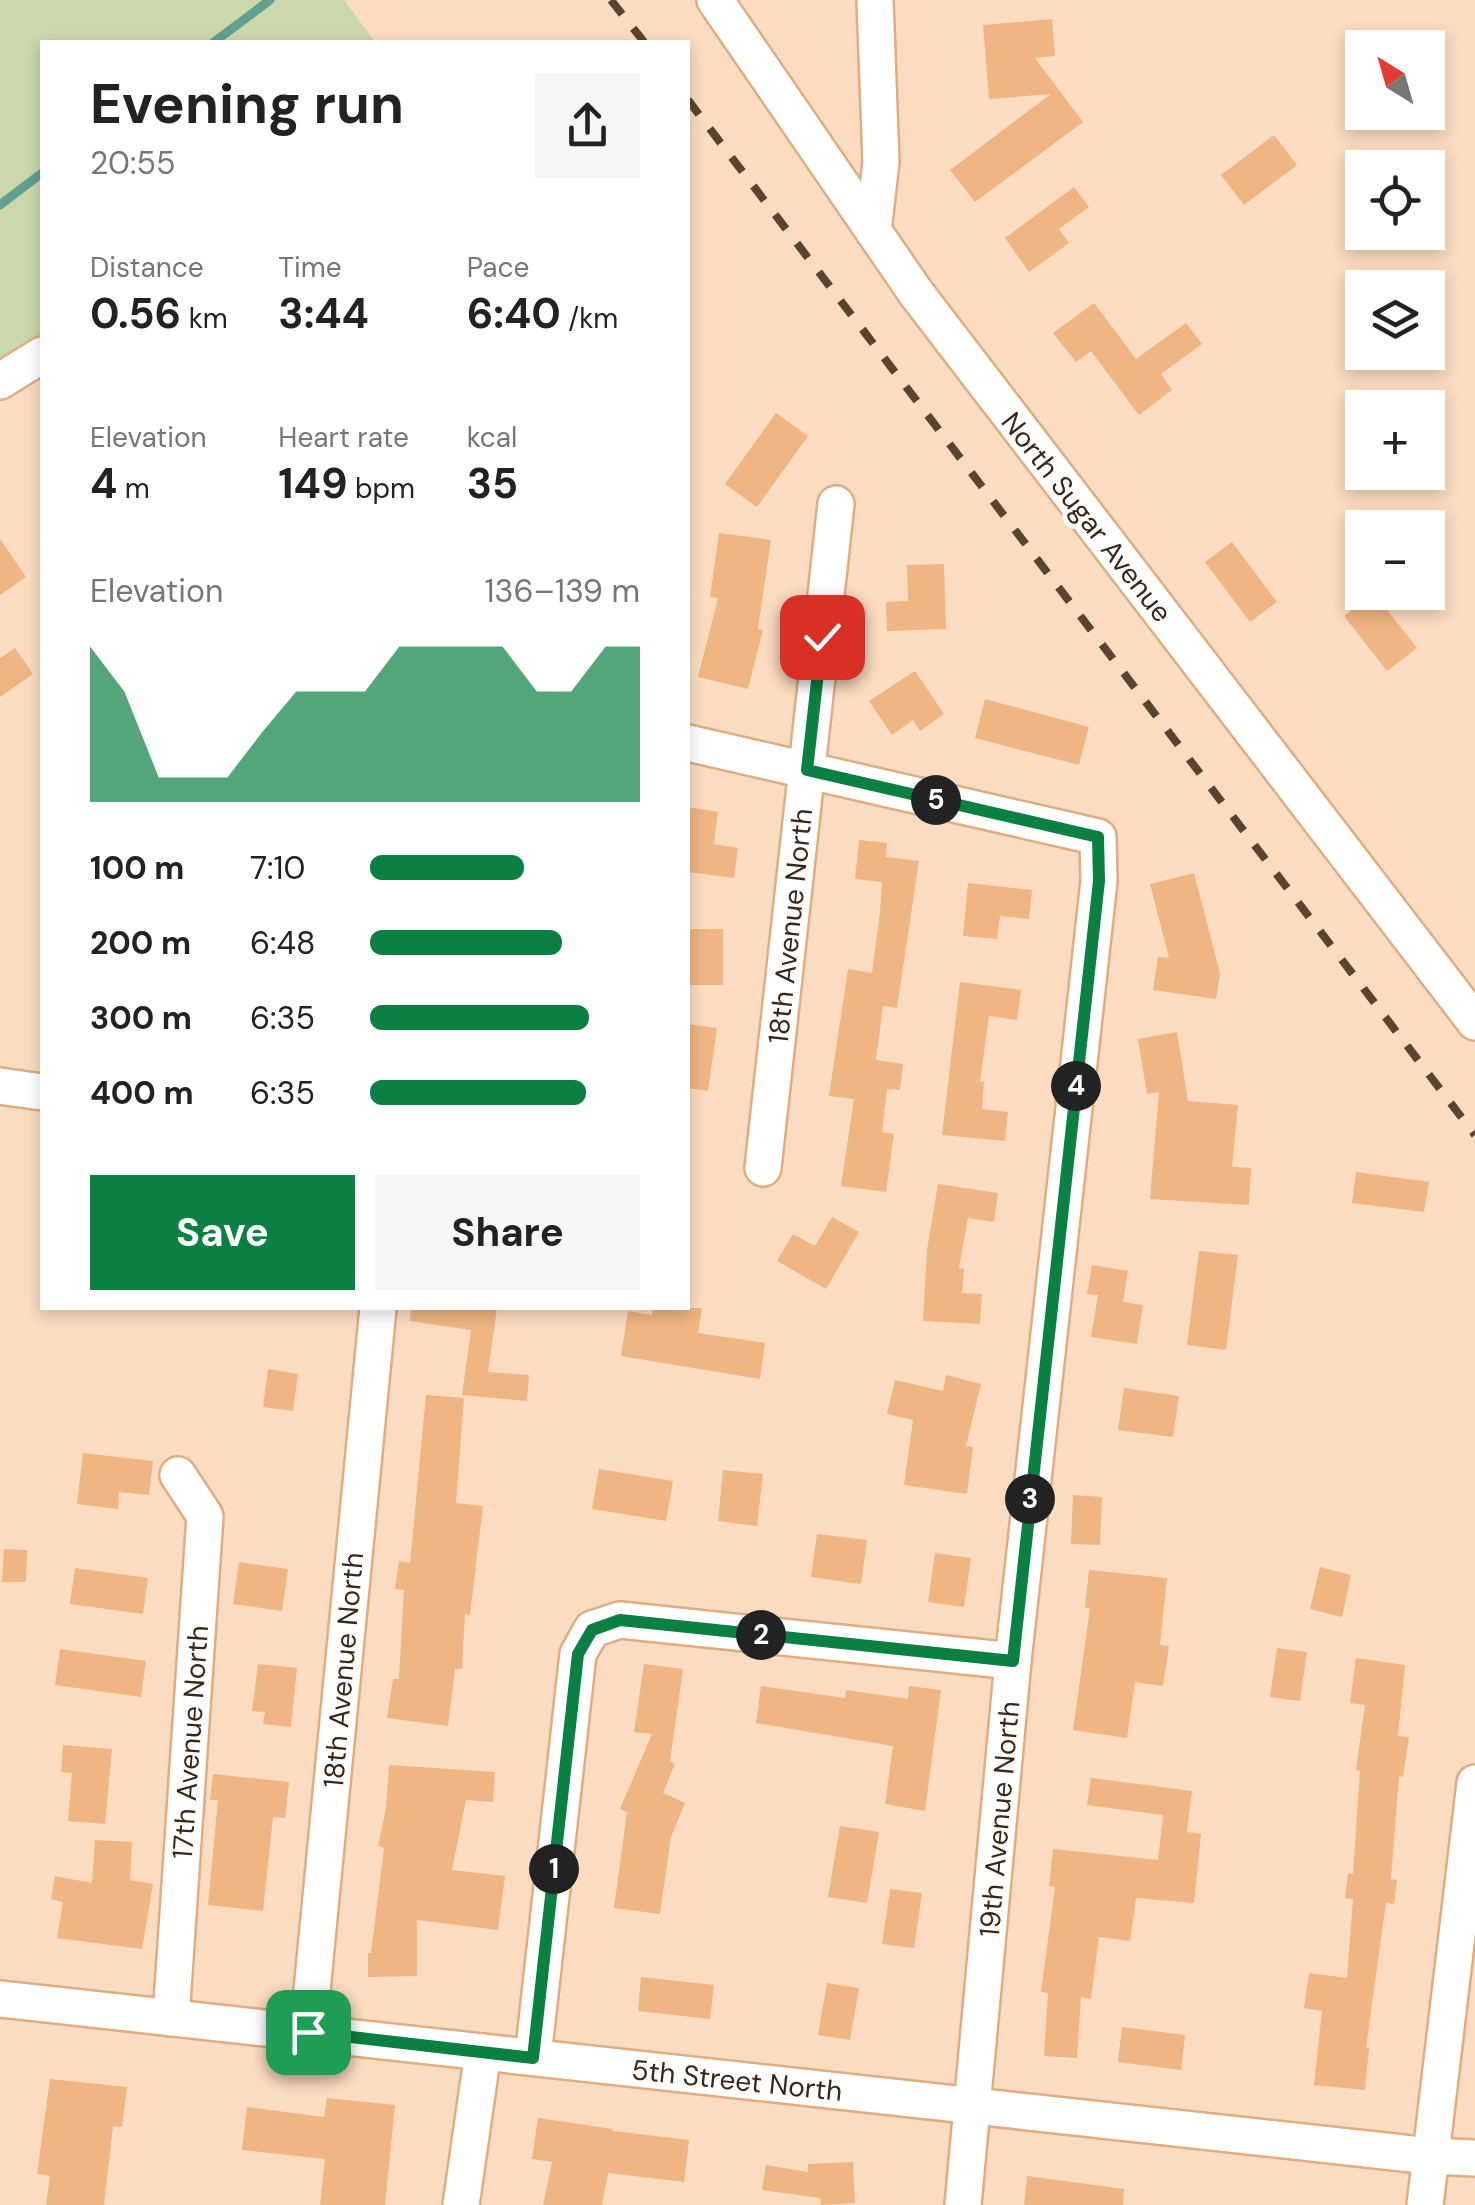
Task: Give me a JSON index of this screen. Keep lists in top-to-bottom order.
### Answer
{
  "streets": {
    "street": [
      "North Sugar Avenue",
      "18th Avenue North",
      "17th Avenue North",
      "19th Avenue North",
      "5th Street North"
    ]
  },
  "crossings": [
    ["18th Avenue North", "19th Avenue North"],
    ["18th Avenue North", "5th Street North"],
    ["17th Avenue North", "5th Street North"],
    ["19th Avenue North", "5th Street North"]
  ],
  "north": "top left",
  "page": {
    "map_buttons": ["+", "−"],
    "heading": ["Evening run", "20:55"],
    "stats": [
      ["Distance", "0.56 km"],
      ["Time", "3:44"],
      ["Pace", "6:40 /km"],
      ["Elevation", "4 m"],
      ["Heart rate", "149 bpm"],
      ["kcal", "35"]
    ],
    "chart": ["Elevation", "136–139 m"],
    "pins": [
      "5",
      "4",
      "3",
      "2",
      "1"
    ],
    "list": [
      {
        "name": "100 m",
        "note": "7:10"
      },
      {
        "name": "200 m",
        "note": "6:48"
      },
      {
        "name": "300 m",
        "note": "6:35"
      },
      {
        "name": "400 m",
        "note": "6:35"
      }
    ],
    "buttons": ["Save", "Share"]
  }
}
